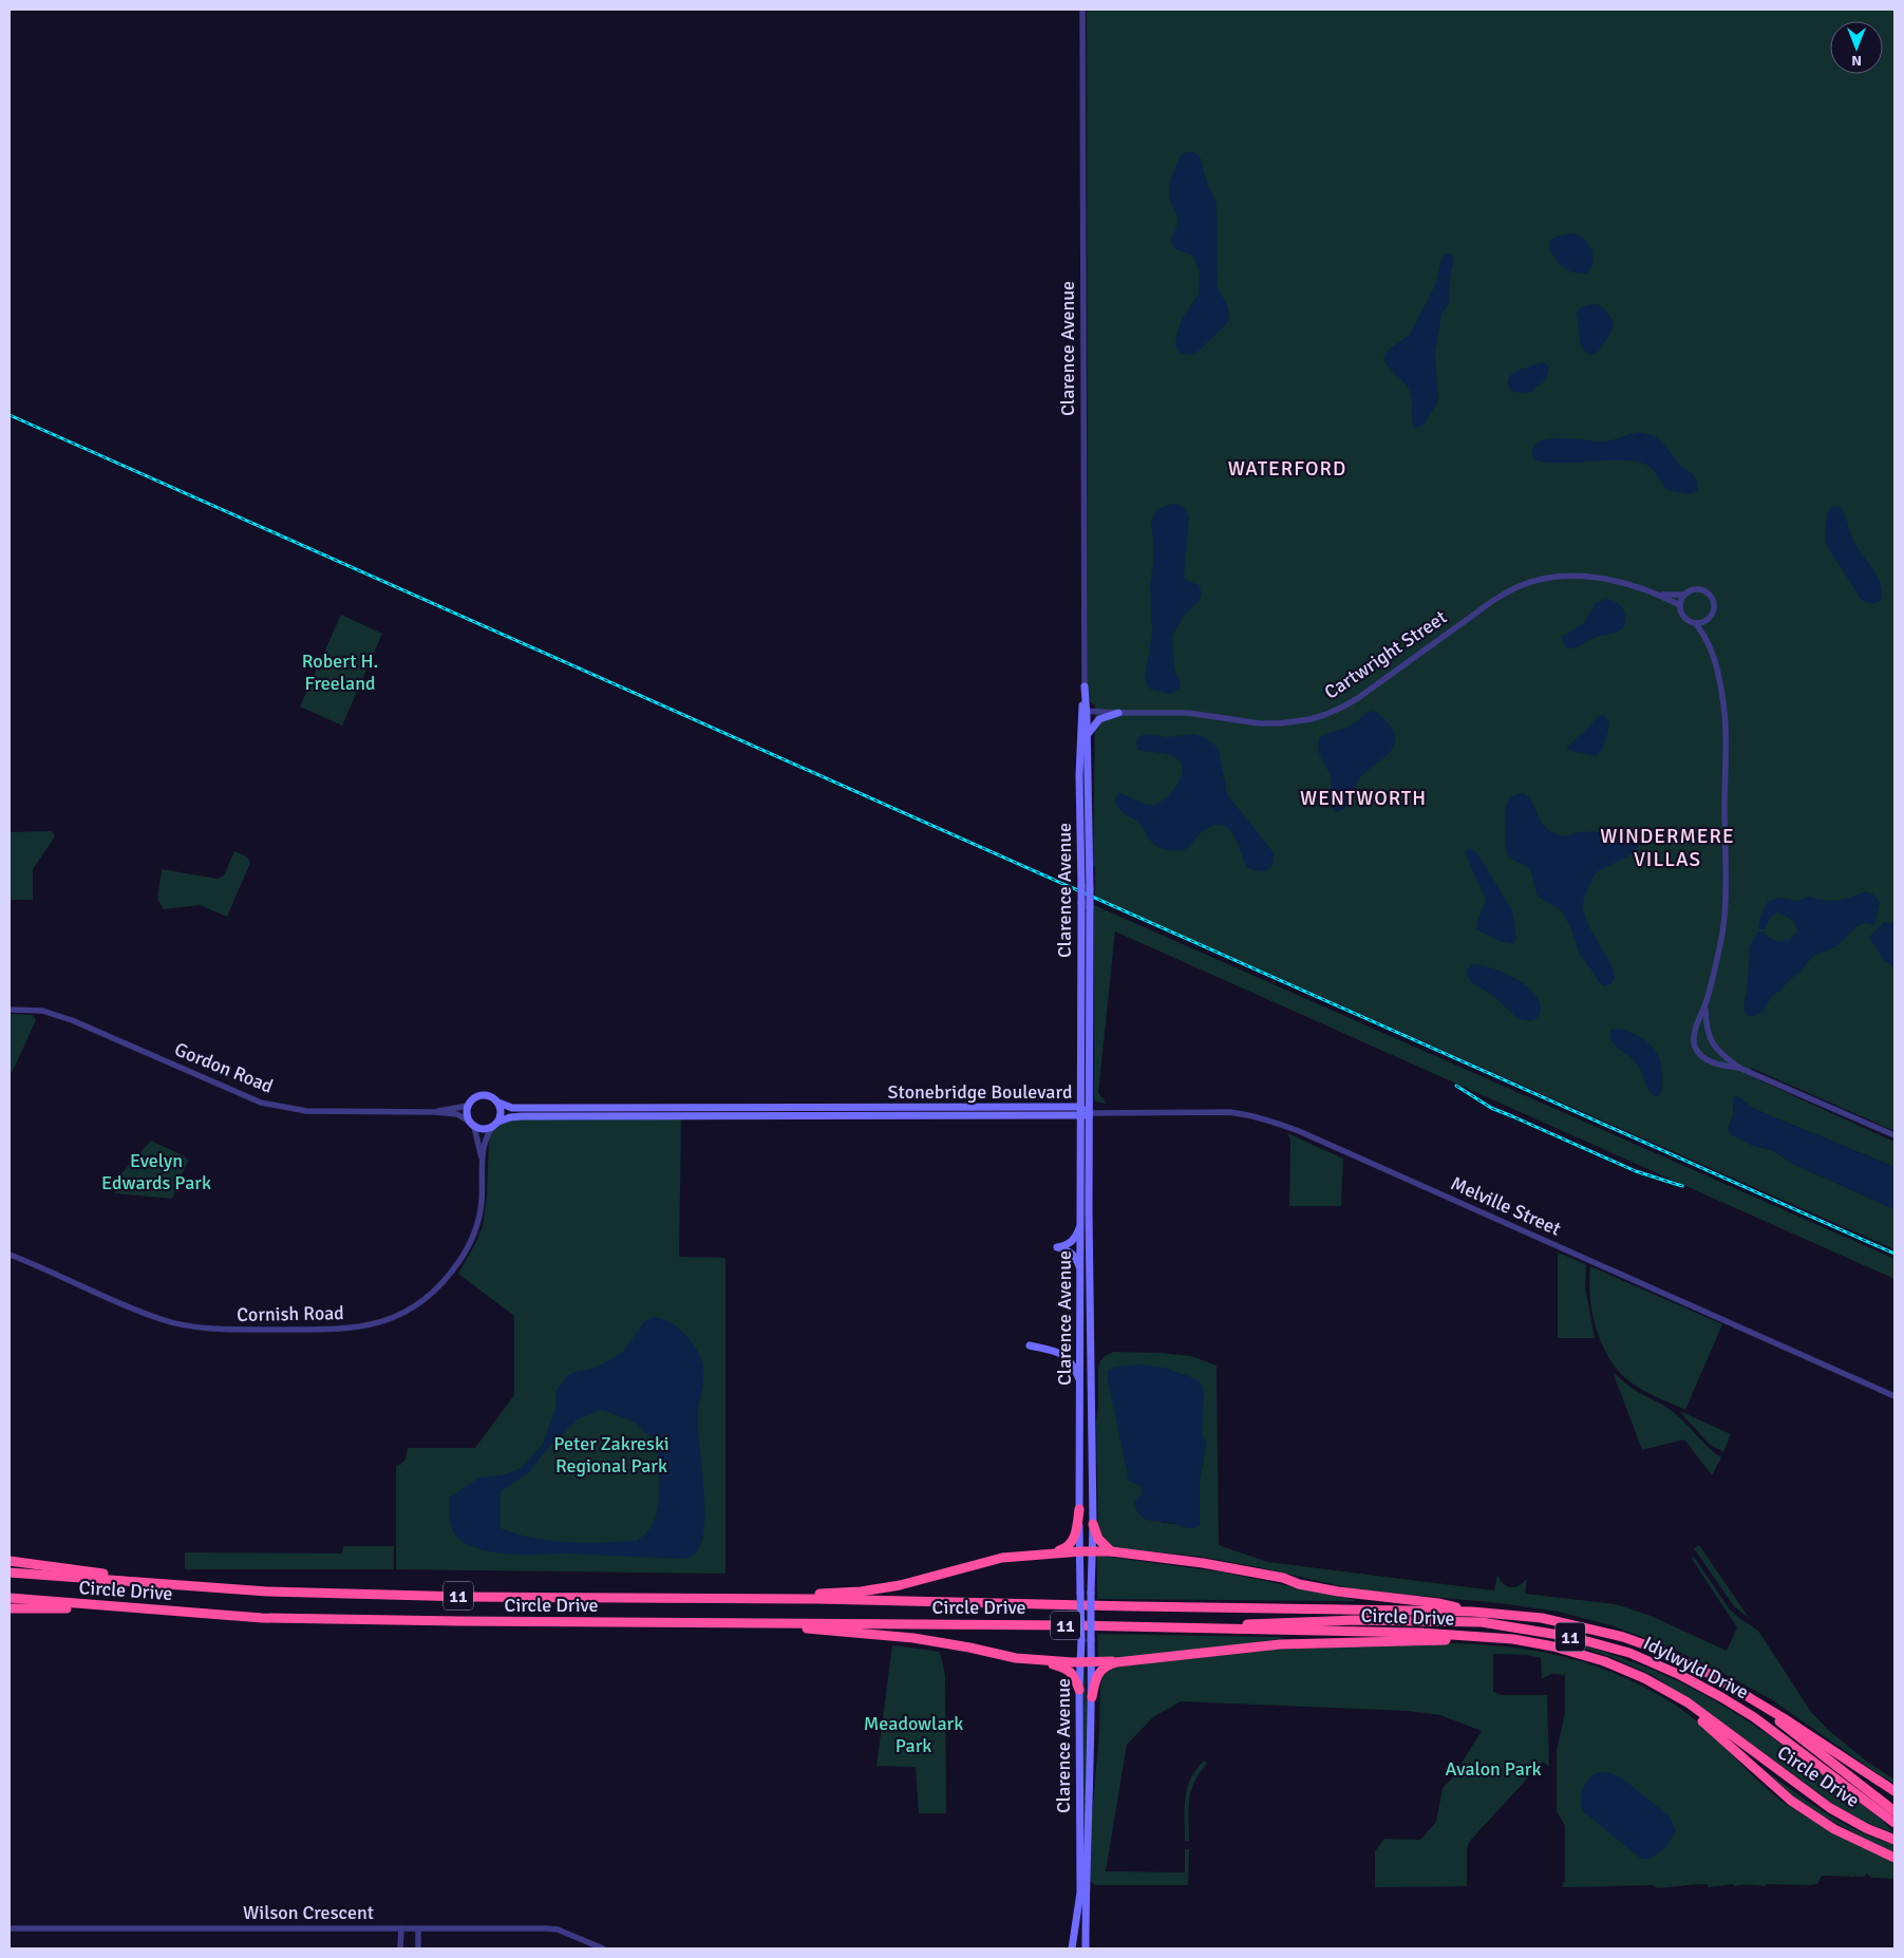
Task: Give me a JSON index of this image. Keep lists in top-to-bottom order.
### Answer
{
  "streets": {
    "highway": ["Circle Drive", "11", "Idylwyld Drive"],
    "main road": ["Clarence Avenue", "Stonebridge Boulevard"],
    "street": [
      "Cartwright Street",
      "Gordon Road",
      "Melville Street",
      "Cornish Road",
      "Wilson Crescent"
    ]
  },
  "crossings": [
    ["Clarence Avenue", "Cartwright Street"],
    ["Clarence Avenue", "Stonebridge Boulevard"],
    ["Clarence Avenue", "Melville Street"],
    ["Gordon Road", "Stonebridge Boulevard"],
    ["Gordon Road", "Cornish Road"],
    ["Stonebridge Boulevard", "Melville Street"],
    ["Stonebridge Boulevard", "Cornish Road"],
    ["Circle Drive", "Idylwyld Drive"]
  ],
  "districts": ["WATERFORD", "WENTWORTH", "WINDERMERE VILLAS"],
  "parks": [
    "Robert H. Freeland",
    "Evelyn Edwards Park",
    "Peter Zakreski Regional Park",
    "Meadowlark Park",
    "Avalon Park"
  ],
  "north": "bottom"
}
